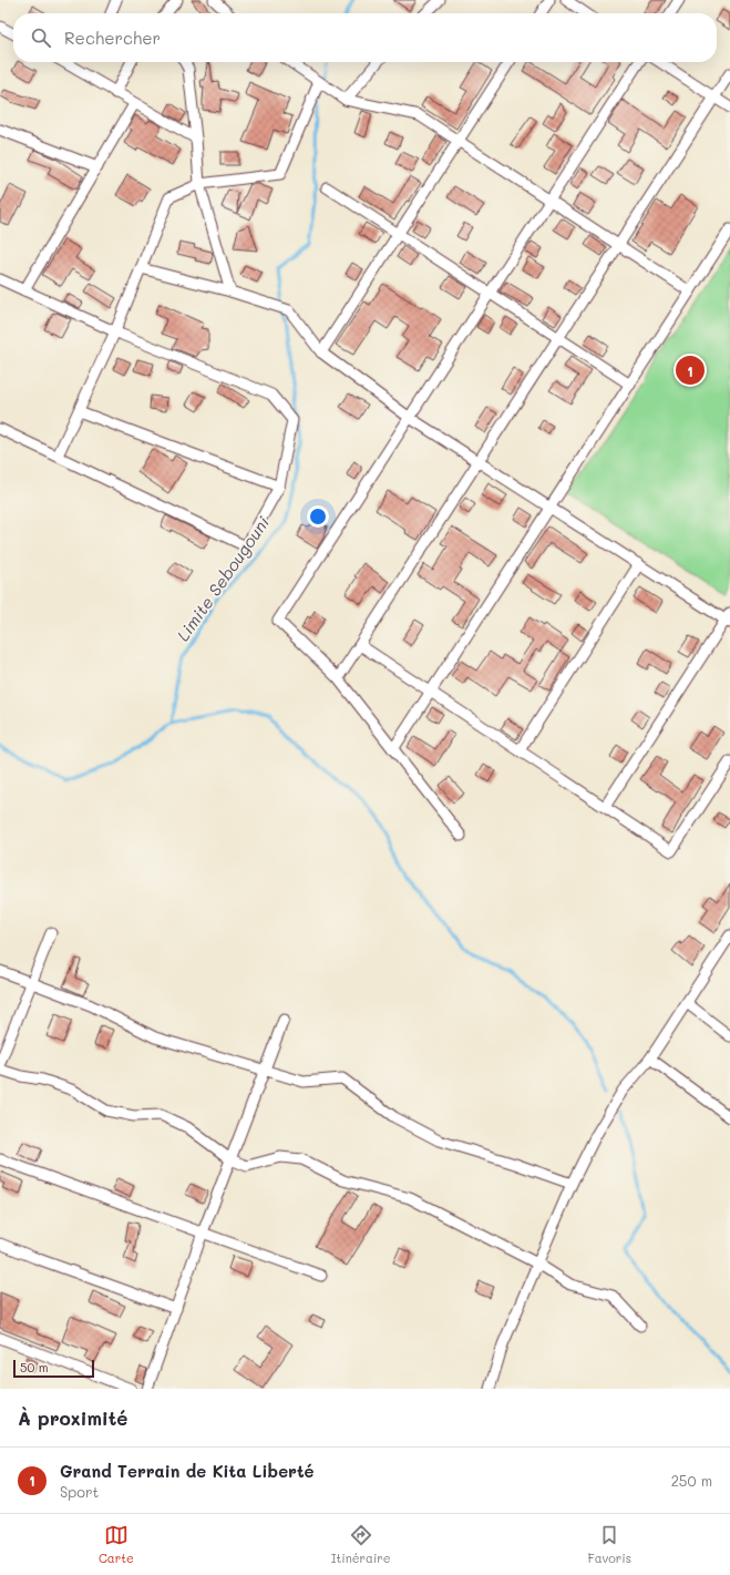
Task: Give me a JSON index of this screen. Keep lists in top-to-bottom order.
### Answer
{
  "water": ["Limite Sebougouni"],
  "scale_bar": "50 m",
  "page": {
    "search": "Rechercher",
    "pins": "1",
    "scale": "50 m",
    "heading": "À proximité",
    "list": [
      {
        "mark": "1",
        "name": "Grand Terrain de Kita Liberté",
        "note": "Sport",
        "value": "250 m"
      }
    ],
    "nav": ["Carte", "Itinéraire", "Favoris"]
  }
}
